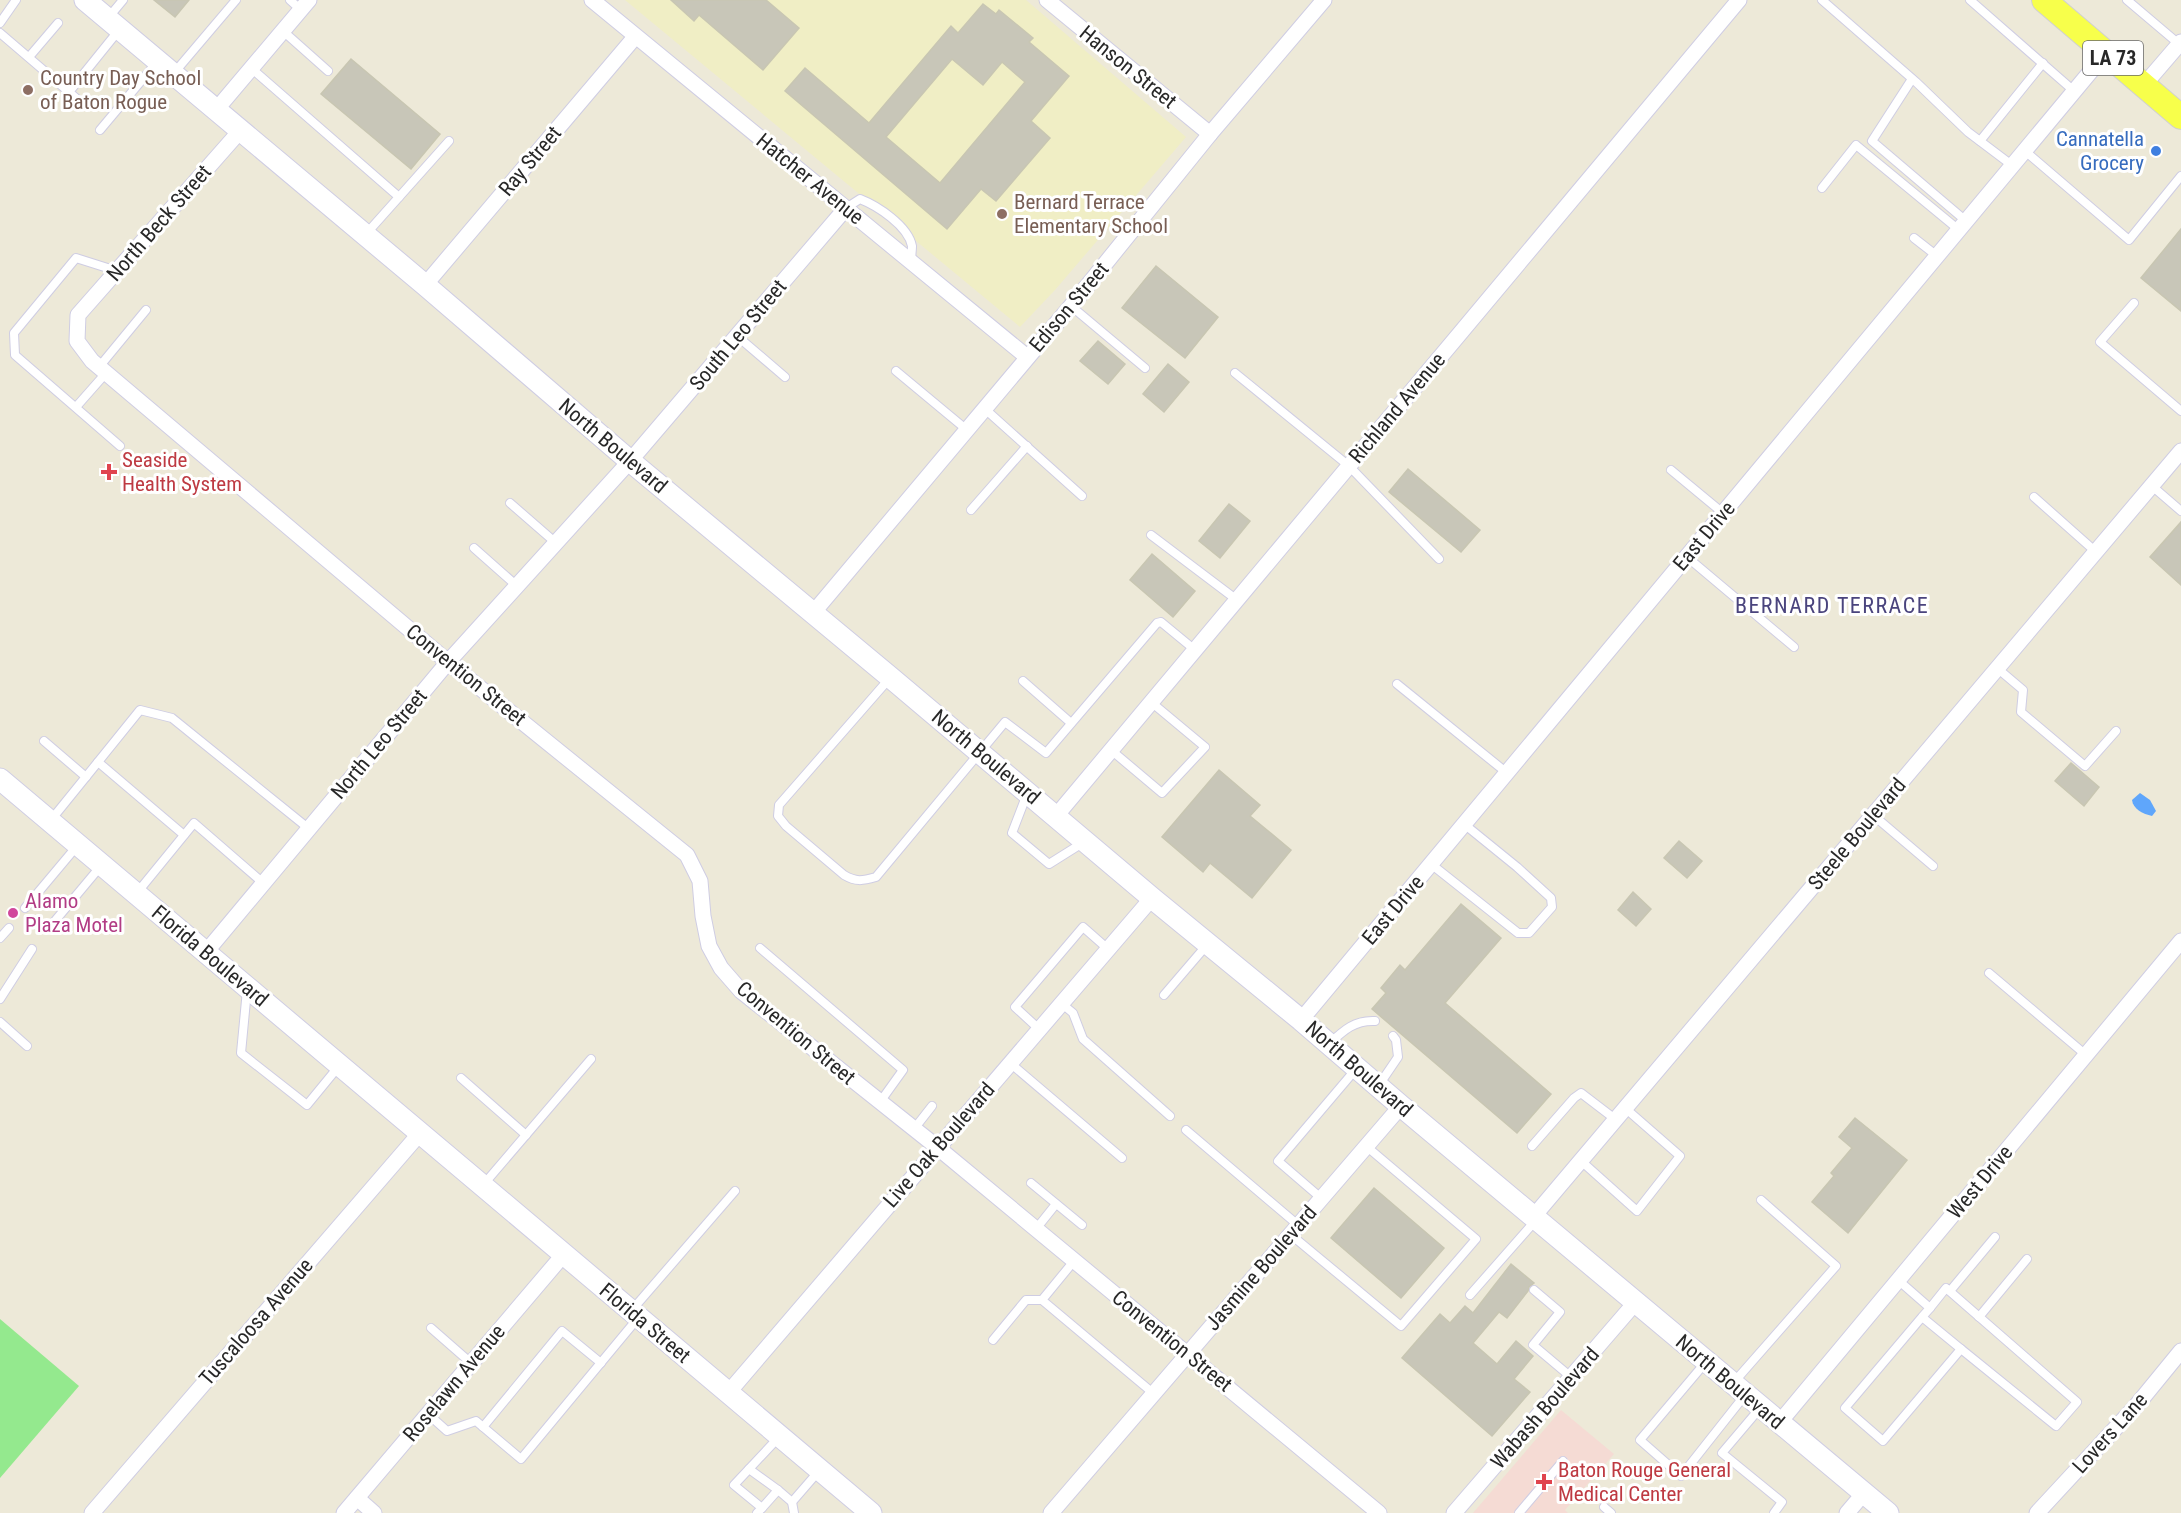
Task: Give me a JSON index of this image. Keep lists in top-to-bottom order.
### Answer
{
  "streets": {
    "main road": ["LA 73"],
    "street": [
      "Hanson Street",
      "Ray Street",
      "Hatcher Avenue",
      "North Beck Street",
      "Edison Street",
      "South Leo Street",
      "Richland Avenue",
      "North Boulevard",
      "East Drive",
      "Convention Street",
      "North Leo Street",
      "Steele Boulevard",
      "Florida Boulevard",
      "Live Oak Boulevard",
      "West Drive",
      "Jasmine Boulevard",
      "Tuscaloosa Avenue",
      "Florida Street",
      "Roselawn Avenue",
      "Wabash Boulevard",
      "Lovers Lane"
    ]
  },
  "crossings": [
    ["LA 73", "East Drive"],
    ["Hanson Street", "Edison Street"],
    ["Ray Street", "Hatcher Avenue"],
    ["Ray Street", "North Boulevard"],
    ["Hatcher Avenue", "Edison Street"],
    ["Hatcher Avenue", "South Leo Street"],
    ["North Beck Street", "North Boulevard"],
    ["North Beck Street", "Convention Street"],
    ["Edison Street", "North Boulevard"],
    ["South Leo Street", "North Boulevard"],
    ["South Leo Street", "North Leo Street"],
    ["Richland Avenue", "North Boulevard"],
    ["North Boulevard", "East Drive"],
    ["North Boulevard", "North Leo Street"],
    ["North Boulevard", "Steele Boulevard"],
    ["North Boulevard", "Live Oak Boulevard"],
    ["North Boulevard", "West Drive"],
    ["North Boulevard", "Jasmine Boulevard"],
    ["North Boulevard", "Wabash Boulevard"],
    ["Convention Street", "North Leo Street"],
    ["Convention Street", "Live Oak Boulevard"],
    ["Convention Street", "Jasmine Boulevard"],
    ["North Leo Street", "Florida Boulevard"],
    ["Florida Boulevard", "Tuscaloosa Avenue"],
    ["Florida Boulevard", "Florida Street"],
    ["Live Oak Boulevard", "Florida Street"],
    ["Tuscaloosa Avenue", "Florida Street"],
    ["Florida Street", "Roselawn Avenue"]
  ],
  "districts": ["BERNARD TERRACE"],
  "places": {
    "other": [
      "Country Day School of Baton Rogue",
      "Cannatella Grocery",
      "Bernard Terrace Elementary School",
      "Alamo Plaza Motel"
    ],
    "health": ["Seaside Health System", "Baton Rouge General Medical Center"]
  }
}
